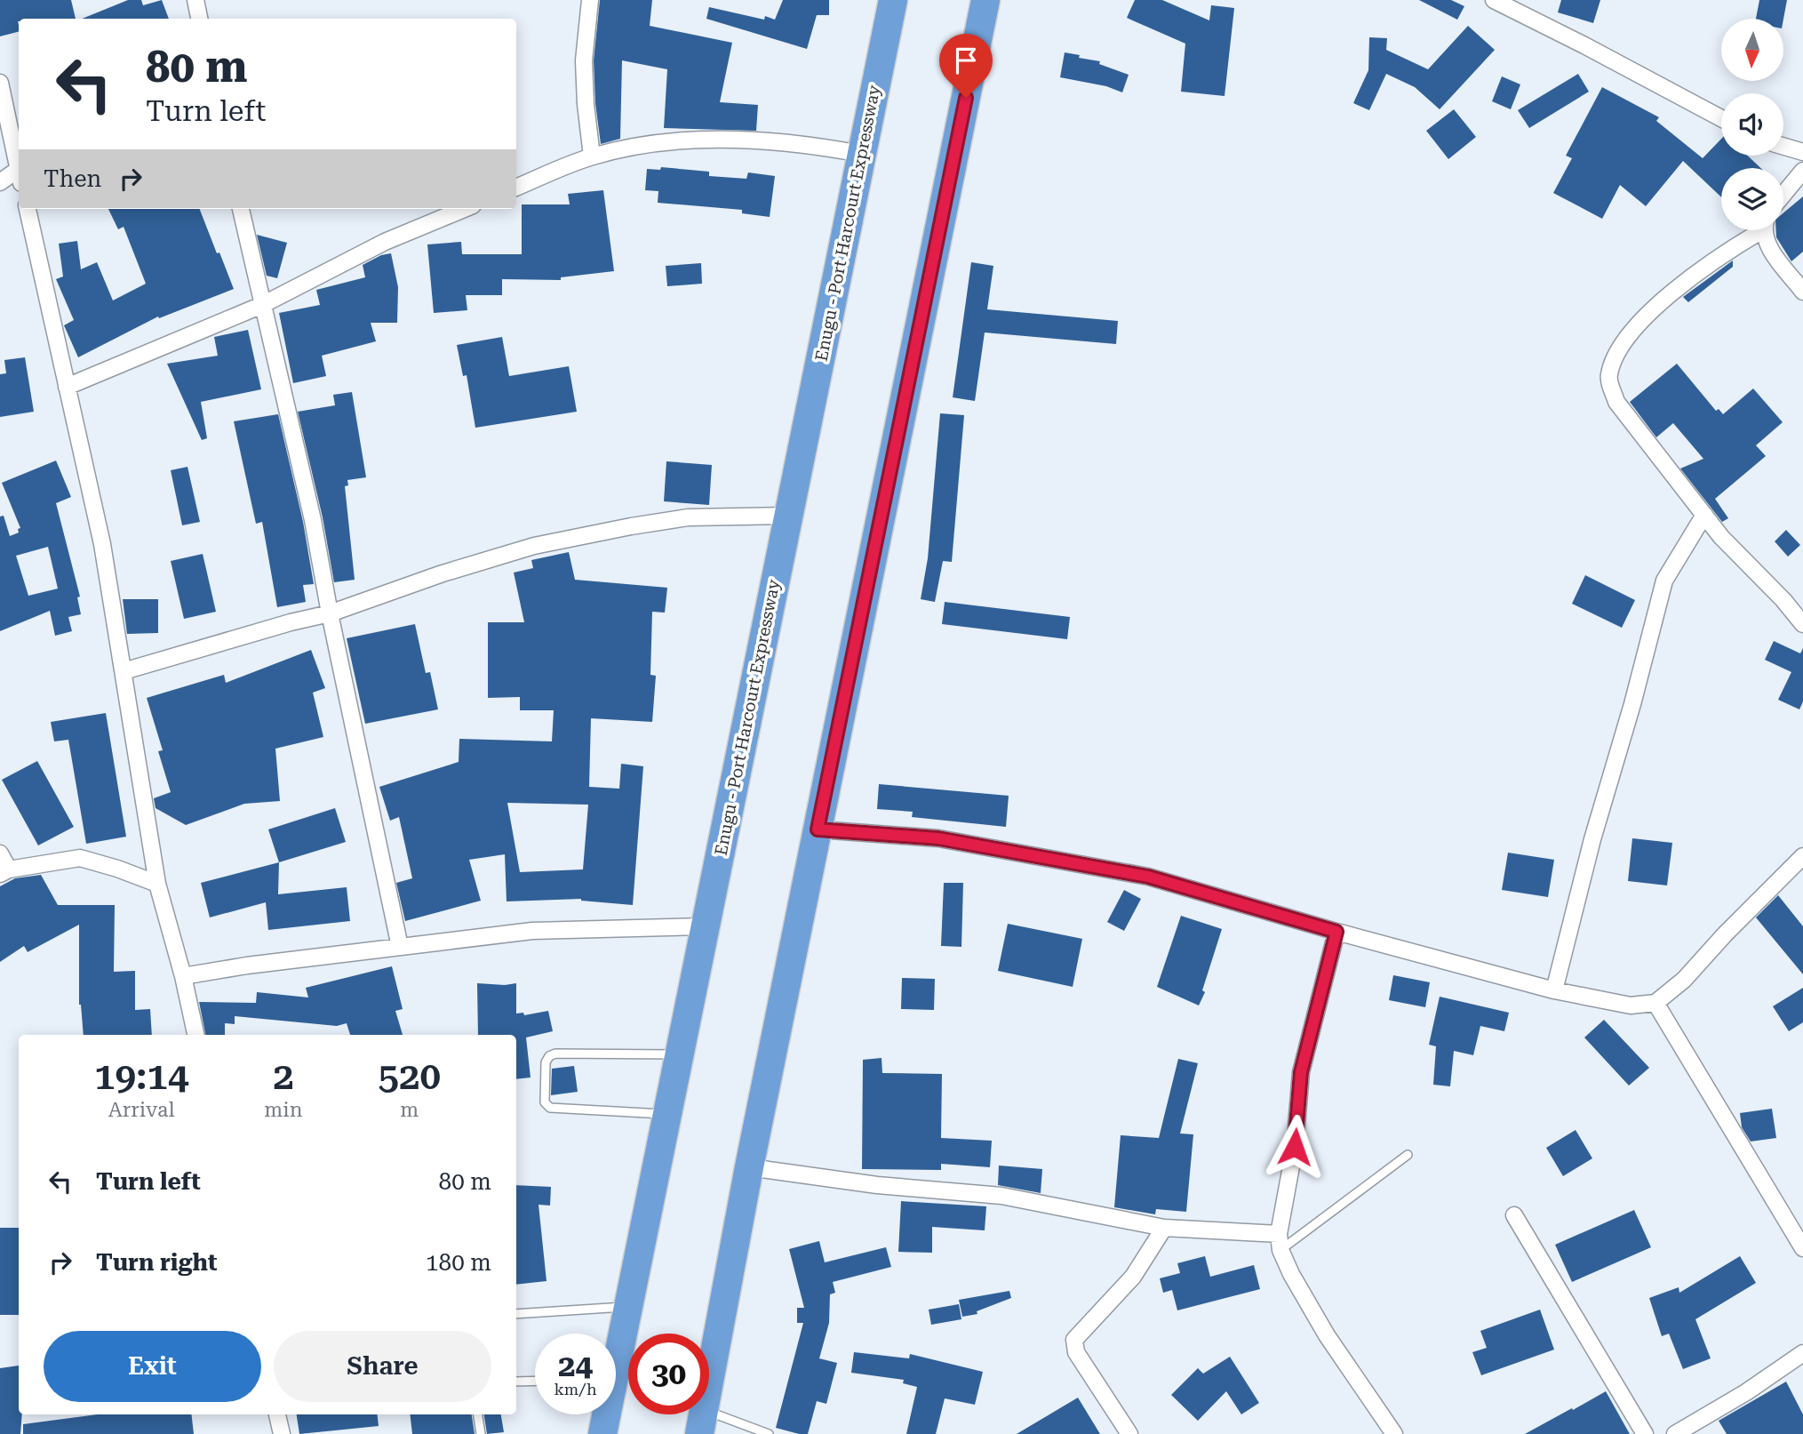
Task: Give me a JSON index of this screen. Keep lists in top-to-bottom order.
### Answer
{
  "streets": {
    "highway": ["Enugu - Port Harcourt Expressway"]
  },
  "north": "bottom",
  "page": {
    "turn": ["80 m", "Turn left"],
    "then": "Then",
    "eta": [
      "19:14",
      "Arrival",
      "2",
      "min",
      "520",
      "m"
    ],
    "list": [
      {
        "name": "Turn left",
        "value": "80 m"
      },
      {
        "name": "Turn right",
        "value": "180 m"
      }
    ],
    "buttons": ["Exit", "Share"],
    "speed": "24 km/h",
    "limit": "30"
  }
}
